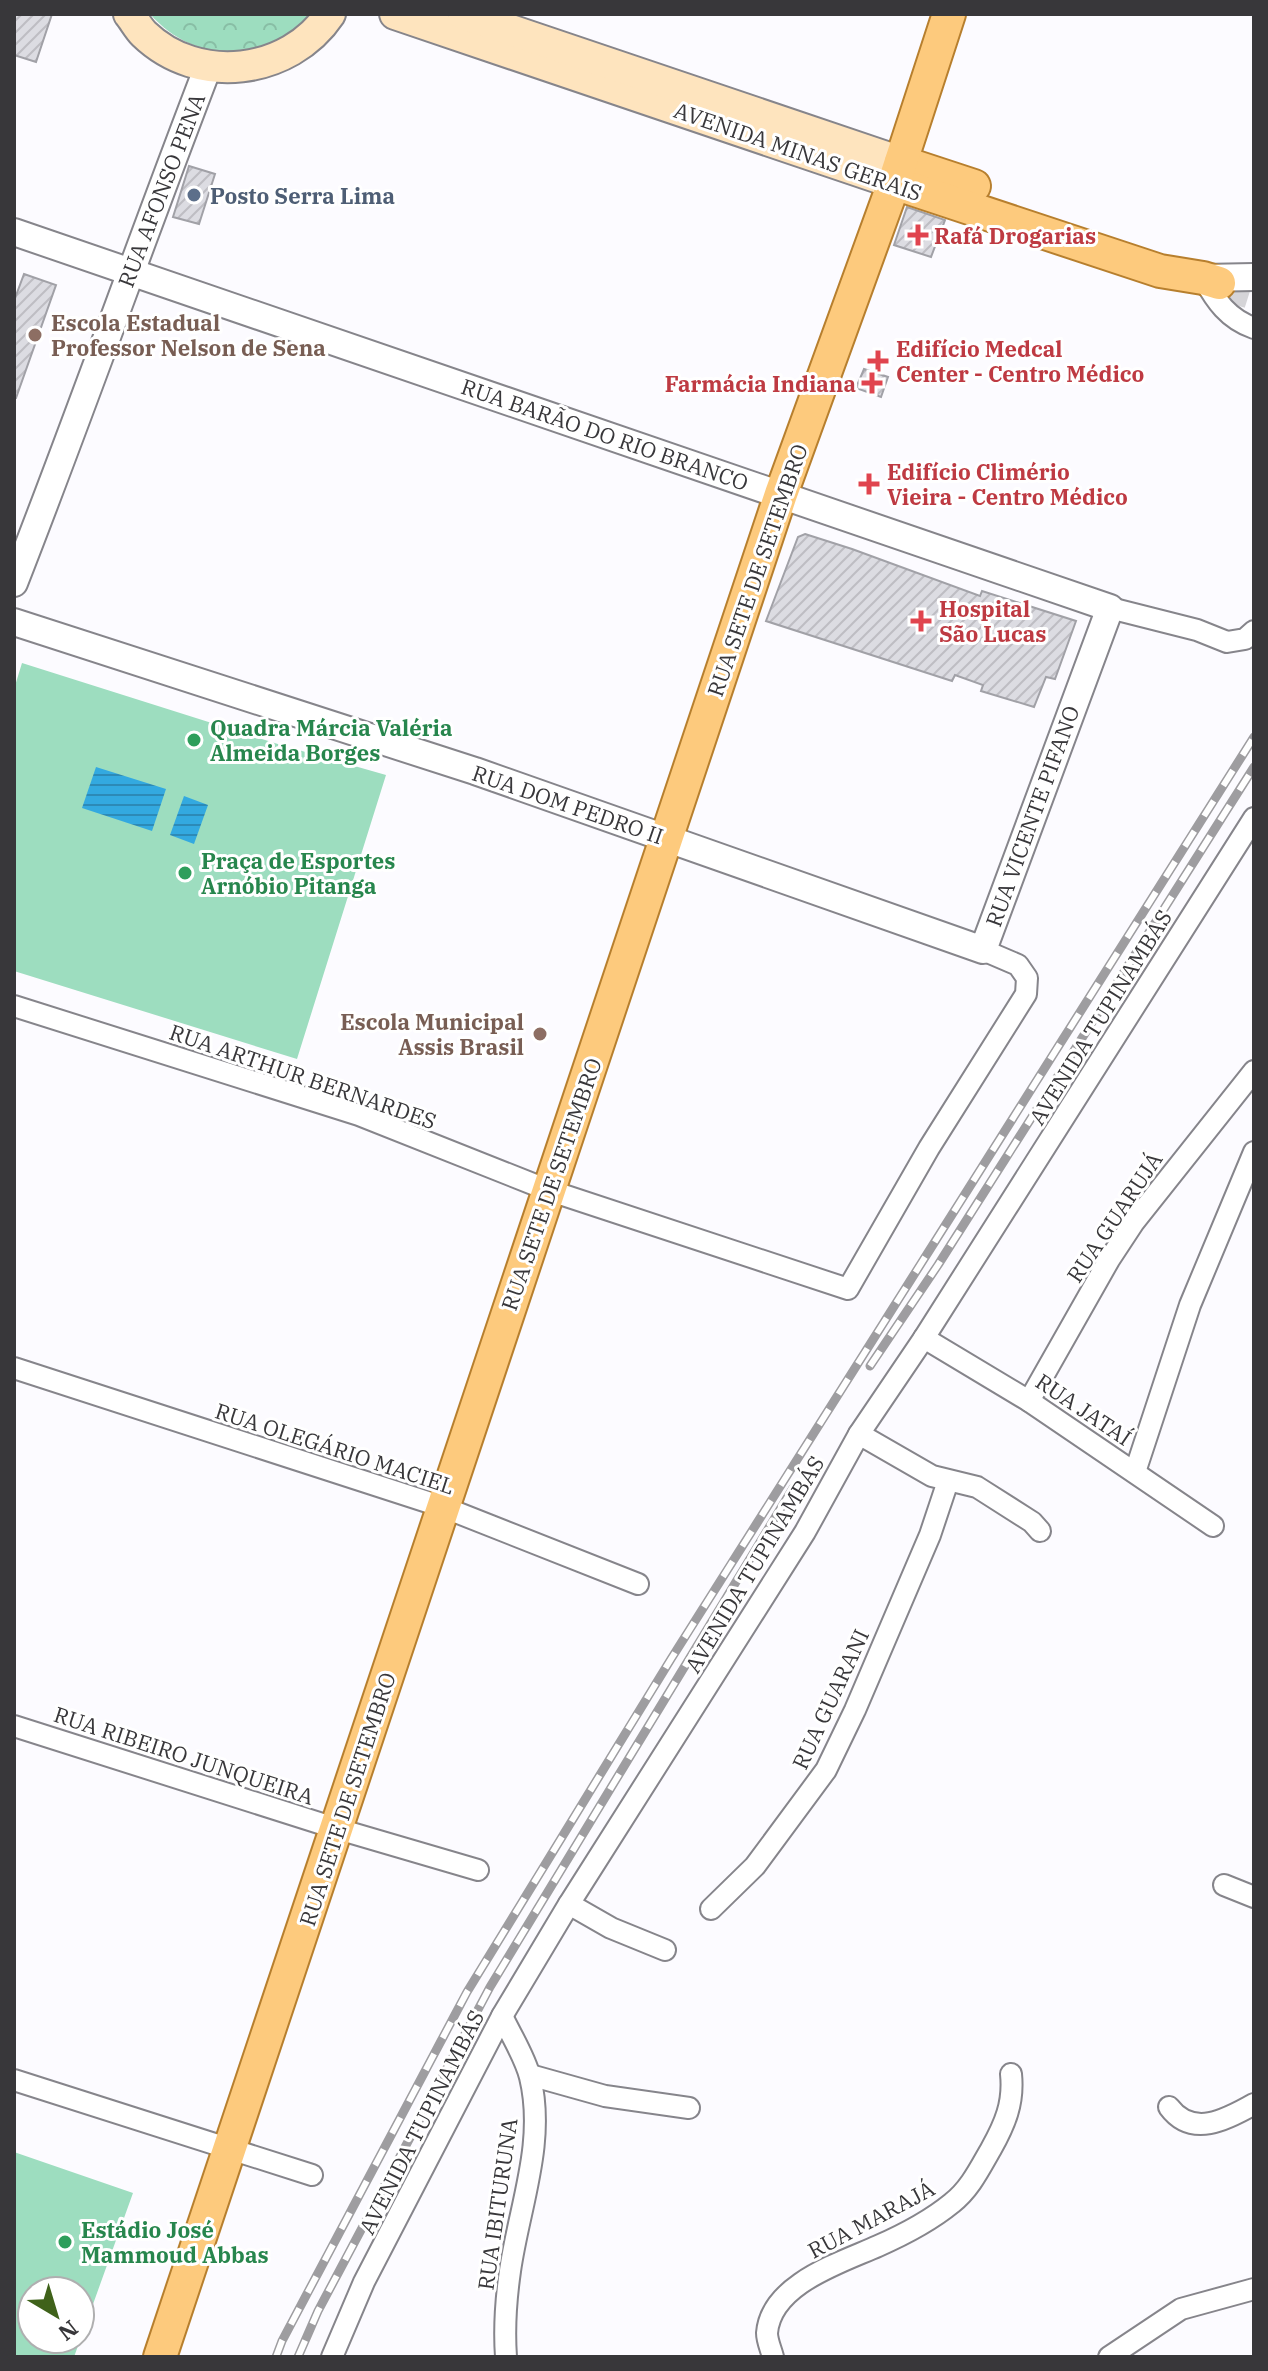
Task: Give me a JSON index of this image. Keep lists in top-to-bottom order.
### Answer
{
  "streets": {
    "main road": ["AVENIDA MINAS GERAIS", "RUA SETE DE SETEMBRO"],
    "street": [
      "RUA AFONSO PENA",
      "RUA BARÃO DO RIO BRANCO",
      "RUA DOM PEDRO II",
      "RUA VICENTE PIFANO",
      "AVENIDA TUPINAMBÁS",
      "RUA ARTHUR BERNARDES",
      "RUA GUARUJÁ",
      "RUA JATAÍ",
      "RUA OLEGÁRIO MACIEL",
      "RUA GUARANI",
      "RUA RIBEIRO JUNQUEIRA",
      "RUA IBITURUNA",
      "RUA MARAJÁ"
    ]
  },
  "crossings": [
    ["AVENIDA MINAS GERAIS", "RUA SETE DE SETEMBRO"],
    ["RUA AFONSO PENA", "RUA BARÃO DO RIO BRANCO"],
    ["RUA BARÃO DO RIO BRANCO", "RUA SETE DE SETEMBRO"],
    ["RUA BARÃO DO RIO BRANCO", "RUA VICENTE PIFANO"],
    ["RUA SETE DE SETEMBRO", "RUA DOM PEDRO II"],
    ["RUA SETE DE SETEMBRO", "RUA ARTHUR BERNARDES"],
    ["RUA SETE DE SETEMBRO", "RUA OLEGÁRIO MACIEL"],
    ["RUA SETE DE SETEMBRO", "RUA RIBEIRO JUNQUEIRA"],
    ["RUA DOM PEDRO II", "RUA VICENTE PIFANO"],
    ["RUA VICENTE PIFANO", "RUA ARTHUR BERNARDES"],
    ["AVENIDA TUPINAMBÁS", "RUA JATAÍ"],
    ["AVENIDA TUPINAMBÁS", "RUA IBITURUNA"],
    ["RUA GUARUJÁ", "RUA JATAÍ"]
  ],
  "places": {
    "other": [
      "Posto Serra Lima",
      "Escola Estadual Professor Nelson de Sena",
      "Quadra Márcia Valéria Almeida Borges",
      "Praça de Esportes Arnóbio Pitanga",
      "Escola Municipal Assis Brasil",
      "Estádio José Mammoud Abbas"
    ],
    "health": [
      "Rafá Drogarias",
      "Edifício Medcal Center - Centro Médico",
      "Farmácia Indiana",
      "Edifício Climério Vieira - Centro Médico",
      "Hospital São Lucas"
    ]
  },
  "north": "bottom right"
}
